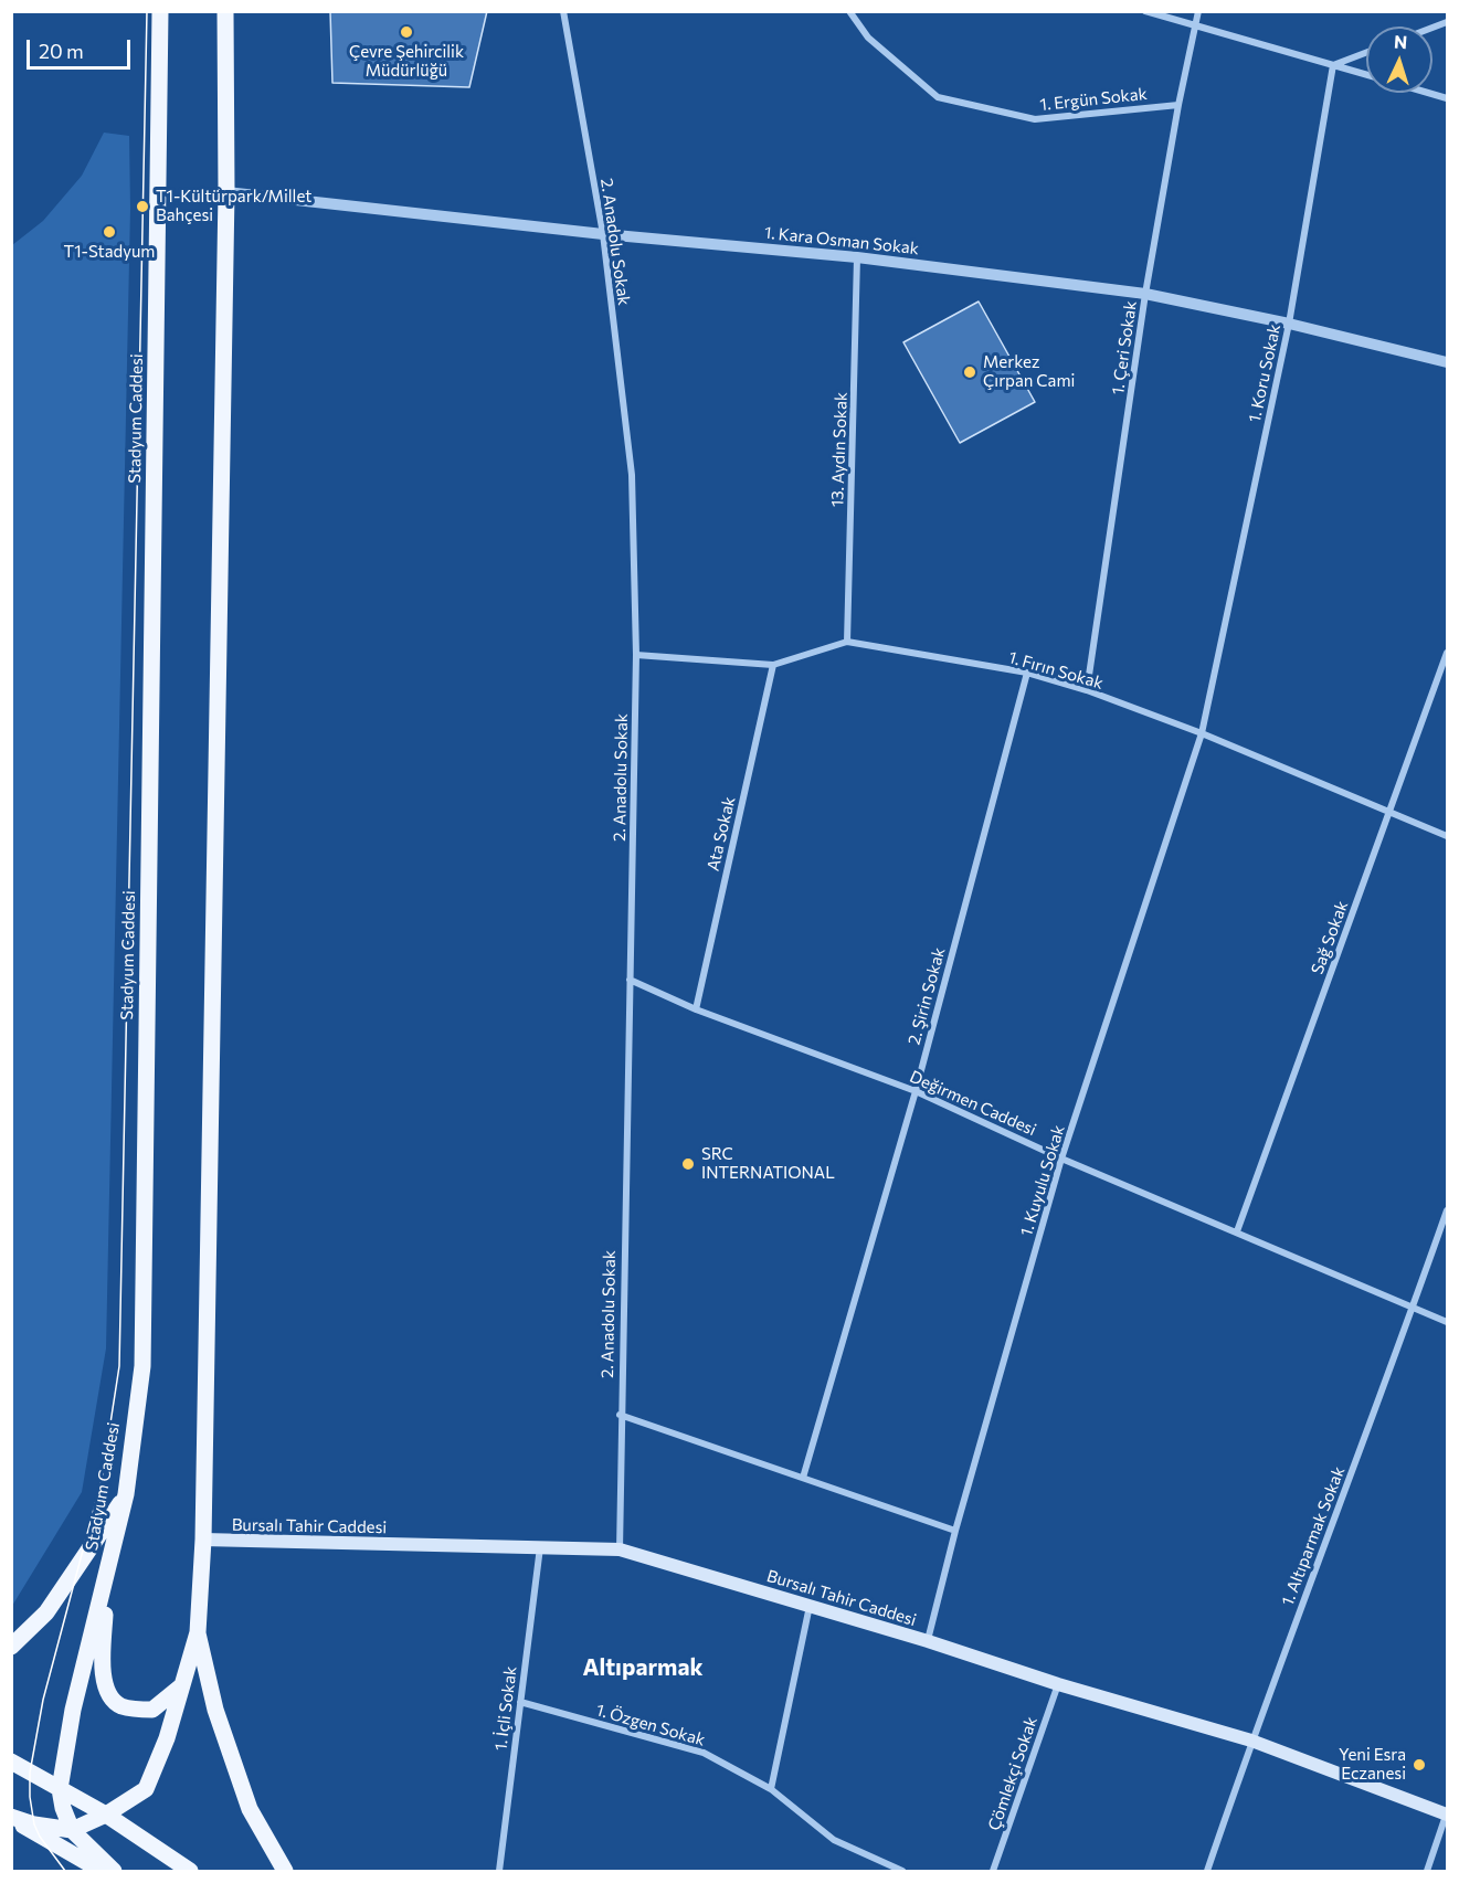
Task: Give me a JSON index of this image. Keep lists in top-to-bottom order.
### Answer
{
  "streets": {
    "main road": ["Stadyum Caddesi", "Bursalı Tahir Caddesi"],
    "street": [
      "1. Ergün Sokak",
      "1. Kara Osman Sokak",
      "2. Anadolu Sokak",
      "1. Çeri Sokak",
      "1. Koru Sokak",
      "13. Aydın Sokak",
      "1. Fırın Sokak",
      "Ata Sokak",
      "Sağ Sokak",
      "2. Şirin Sokak",
      "Değirmen Caddesi",
      "1. Kuyulu Sokak",
      "1. Altıparmak Sokak",
      "1. İçli Sokak",
      "1. Özgen Sokak",
      "Çömlekçi Sokak"
    ]
  },
  "crossings": [
    ["1. Ergün Sokak", "1. Çeri Sokak"],
    ["1. Kara Osman Sokak", "2. Anadolu Sokak"],
    ["1. Kara Osman Sokak", "1. Çeri Sokak"],
    ["1. Kara Osman Sokak", "1. Koru Sokak"],
    ["1. Kara Osman Sokak", "13. Aydın Sokak"],
    ["2. Anadolu Sokak", "1. Fırın Sokak"],
    ["2. Anadolu Sokak", "Değirmen Caddesi"],
    ["2. Anadolu Sokak", "Bursalı Tahir Caddesi"],
    ["1. Çeri Sokak", "1. Fırın Sokak"],
    ["1. Koru Sokak", "1. Fırın Sokak"],
    ["1. Koru Sokak", "1. Kuyulu Sokak"],
    ["13. Aydın Sokak", "1. Fırın Sokak"],
    ["1. Fırın Sokak", "Ata Sokak"],
    ["1. Fırın Sokak", "Sağ Sokak"],
    ["1. Fırın Sokak", "2. Şirin Sokak"],
    ["1. Fırın Sokak", "1. Kuyulu Sokak"],
    ["Ata Sokak", "Değirmen Caddesi"],
    ["Sağ Sokak", "Değirmen Caddesi"],
    ["2. Şirin Sokak", "Değirmen Caddesi"],
    ["Değirmen Caddesi", "1. Kuyulu Sokak"],
    ["Değirmen Caddesi", "1. Altıparmak Sokak"],
    ["1. Kuyulu Sokak", "Bursalı Tahir Caddesi"],
    ["Bursalı Tahir Caddesi", "1. Altıparmak Sokak"],
    ["Bursalı Tahir Caddesi", "1. İçli Sokak"],
    ["Bursalı Tahir Caddesi", "Çömlekçi Sokak"],
    ["1. İçli Sokak", "1. Özgen Sokak"]
  ],
  "districts": ["Altıparmak"],
  "places": [
    "Çevre Şehircilik Müdürlüğü",
    "T1-Kültürpark/Millet Bahçesi",
    "T1-Stadyum",
    "Merkez Çırpan Cami",
    "SRC INTERNATIONAL",
    "Yeni Esra Eczanesi"
  ],
  "scale_bar": "20 m",
  "north": "top"
}
